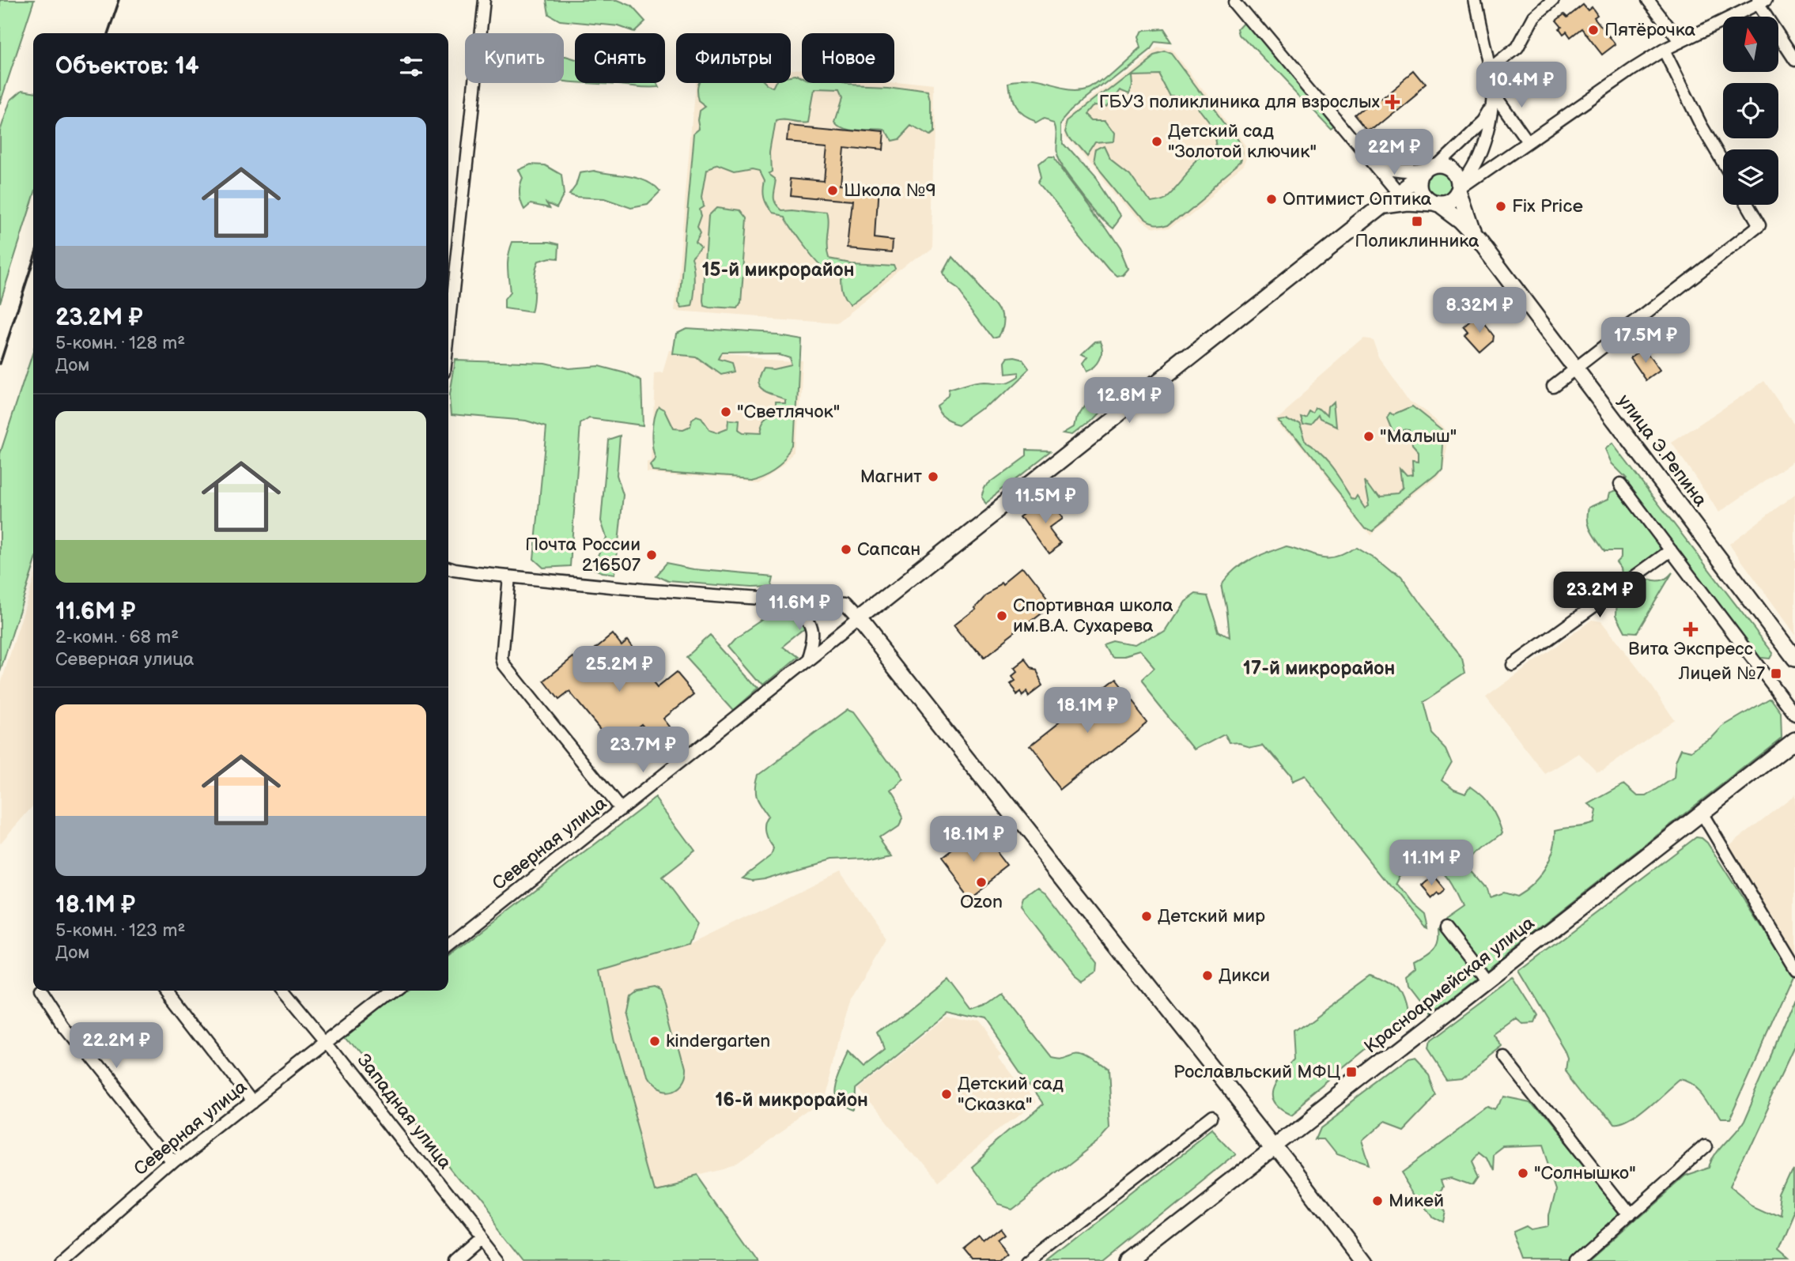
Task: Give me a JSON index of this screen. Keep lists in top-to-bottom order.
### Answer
{
  "streets": {
    "street": [
      "улица Э.Репина",
      "Северная улица",
      "Красноармейская улица",
      "Западная улица"
    ]
  },
  "crossings": [
    ["Северная улица", "Западная улица"]
  ],
  "districts": ["15-й микрорайон", "17-й микрорайон", "16-й микрорайон"],
  "places": {
    "other": [
      "Пятёрочка",
      "Детский сад \"Золотой ключик\"",
      "Школа №9",
      "Оптимист Оптика",
      "Fix Price",
      "\"Светлячок\"",
      "\"Малыш\"",
      "Магнит",
      "Сапсан",
      "Почта России 216507",
      "Спортивная школа им.В.А. Сухарева",
      "Ozon",
      "Детский мир",
      "Дикси",
      "kindergarten",
      "Детский сад \"Сказка\"",
      "\"Солнышко\"",
      "Микей"
    ],
    "health": ["ГБУЗ поликлиника для взрослых", "Вита Экспресс"],
    "transit": ["Поликлинника", "Лицей №7", "Рославльский МФЦ"]
  },
  "north": "top",
  "page": {
    "chip": [
      "Купить",
      "Снять",
      "Фильтры",
      "Новое"
    ],
    "heading": "Объектов: 14",
    "price": [
      "10.4M ₽",
      "22M ₽",
      "8.32M ₽",
      "17.5M ₽",
      "12.8M ₽",
      "11.5M ₽",
      "23.2M ₽",
      "11.6M ₽",
      "25.2M ₽",
      "18.1M ₽",
      "23.7M ₽",
      "18.1M ₽",
      "11.1M ₽",
      "22.2M ₽"
    ],
    "list": [
      {
        "name": "23.2M ₽",
        "note": "5-комн. · 128 m² · Дом"
      },
      {
        "name": "11.6M ₽",
        "note": "2-комн. · 68 m² · Северная улица"
      },
      {
        "name": "18.1M ₽",
        "note": "5-комн. · 123 m² · Дом"
      }
    ]
  }
}
